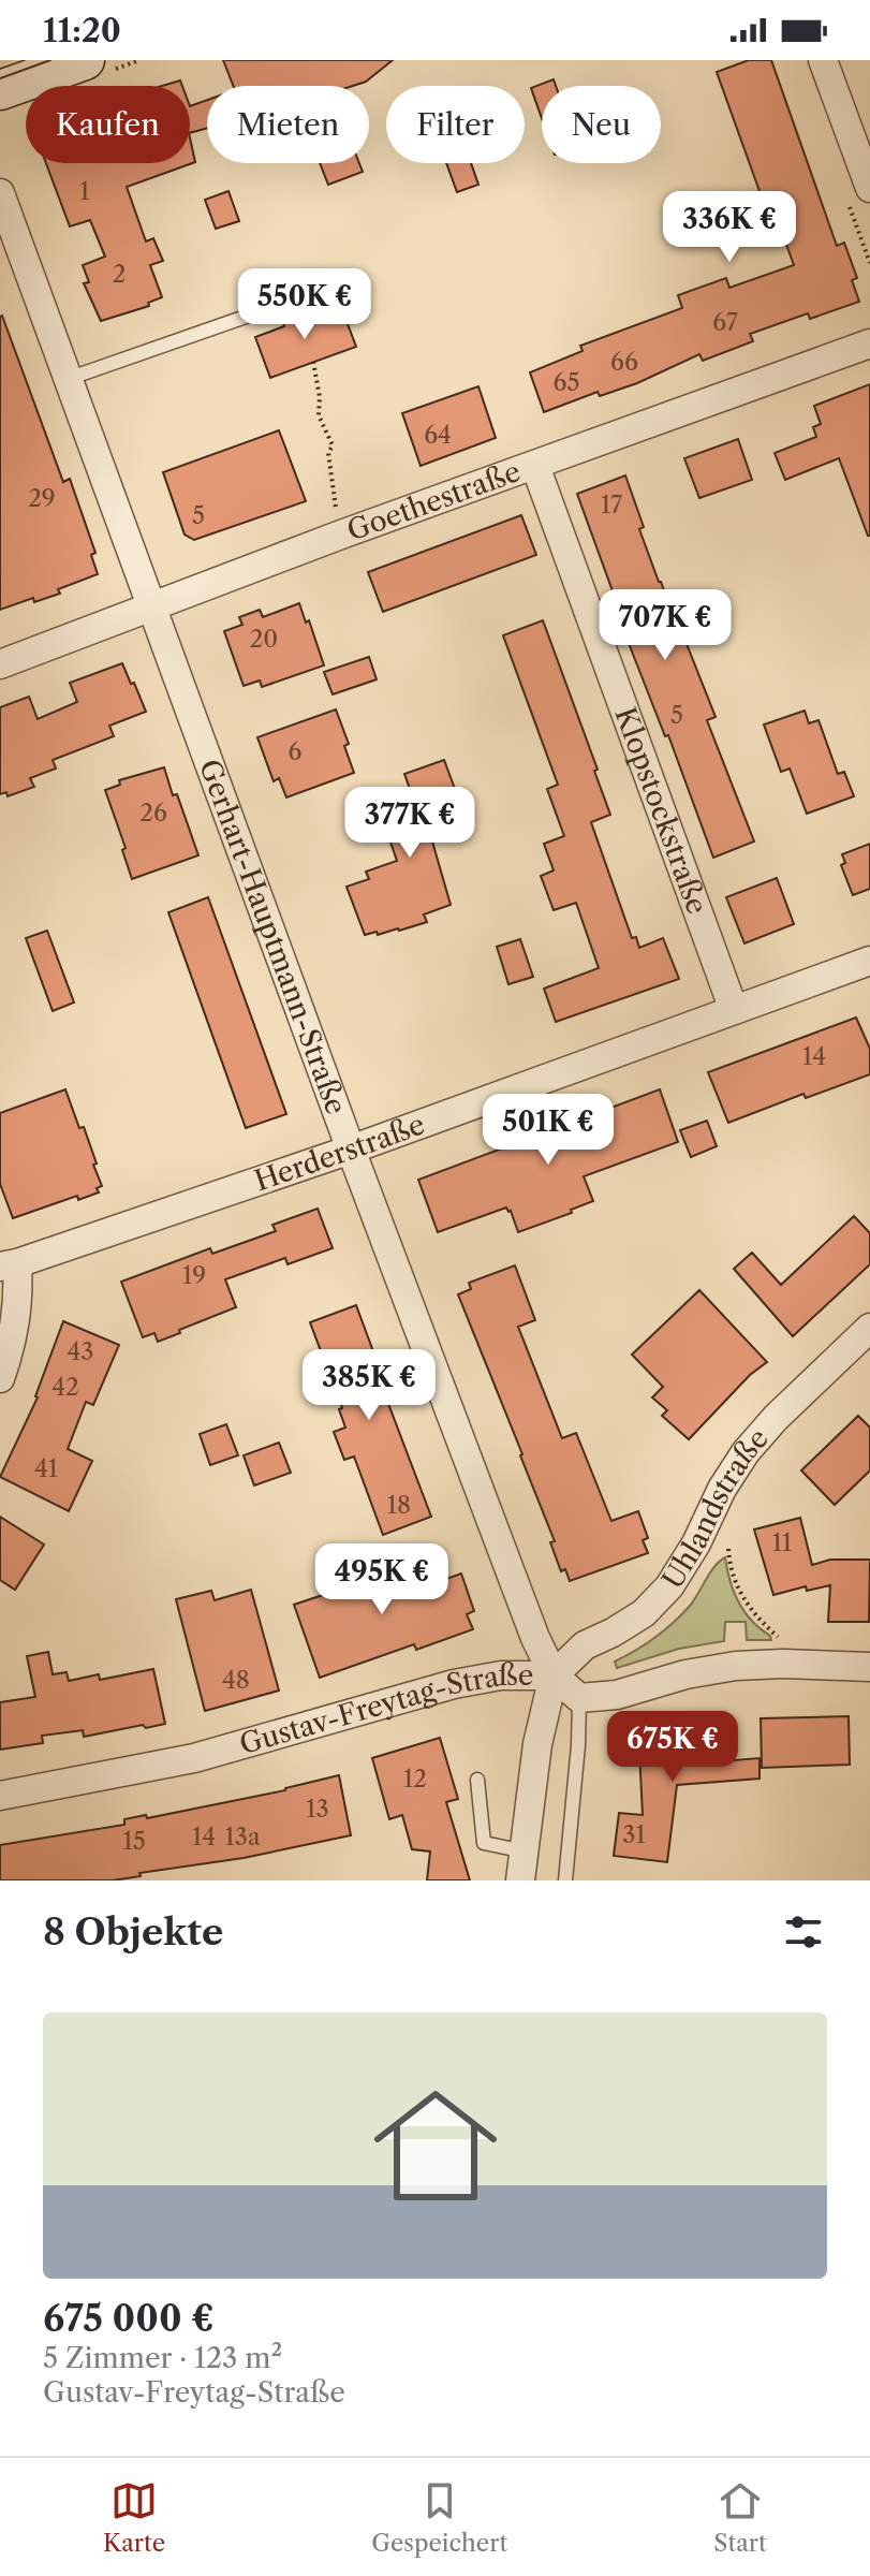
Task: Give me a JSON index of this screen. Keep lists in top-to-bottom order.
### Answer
{
  "streets": {
    "street": [
      "Goethestraße",
      "Klopstockstraße",
      "Gerhart-Hauptmann-Straße",
      "Herderstraße",
      "Uhlandstraße",
      "Gustav-Freytag-Straße"
    ]
  },
  "crossings": [
    ["Goethestraße", "Klopstockstraße"],
    ["Goethestraße", "Gerhart-Hauptmann-Straße"],
    ["Klopstockstraße", "Herderstraße"],
    ["Gerhart-Hauptmann-Straße", "Herderstraße"],
    ["Gerhart-Hauptmann-Straße", "Uhlandstraße"],
    ["Gerhart-Hauptmann-Straße", "Gustav-Freytag-Straße"],
    ["Uhlandstraße", "Gustav-Freytag-Straße"]
  ],
  "house_numbers": [
    "1",
    "2",
    "67",
    "66",
    "65",
    "64",
    "29",
    "17",
    "5",
    "20",
    "5",
    "6",
    "26",
    "14",
    "19",
    "43",
    "42",
    "41",
    "18",
    "11",
    "48",
    "12",
    "13",
    "31",
    "14",
    "13a",
    "15"
  ],
  "page": {
    "status": "11:20",
    "chip": [
      "Kaufen",
      "Mieten",
      "Filter",
      "Neu"
    ],
    "price": [
      "336K €",
      "550K €",
      "707K €",
      "377K €",
      "501K €",
      "385K €",
      "495K €",
      "675K €"
    ],
    "heading": "8 Objekte",
    "list": [
      {
        "name": "675 000 €",
        "note": "5 Zimmer · 123 m² · Gustav-Freytag-Straße"
      }
    ],
    "tabs": ["Karte", "Gespeichert", "Start"]
  }
}
